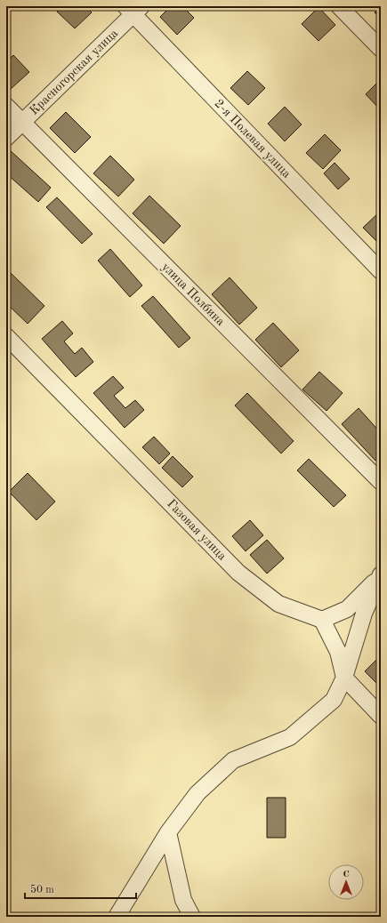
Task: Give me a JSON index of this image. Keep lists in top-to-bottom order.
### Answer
{
  "streets": {
    "street": [
      "Красногорская улица",
      "2-я Полевая улица",
      "улица Полбина",
      "Газовая улица"
    ]
  },
  "crossings": [
    ["Красногорская улица", "2-я Полевая улица"],
    ["Красногорская улица", "улица Полбина"]
  ],
  "scale_bar": "50 m",
  "north": "top"
}
